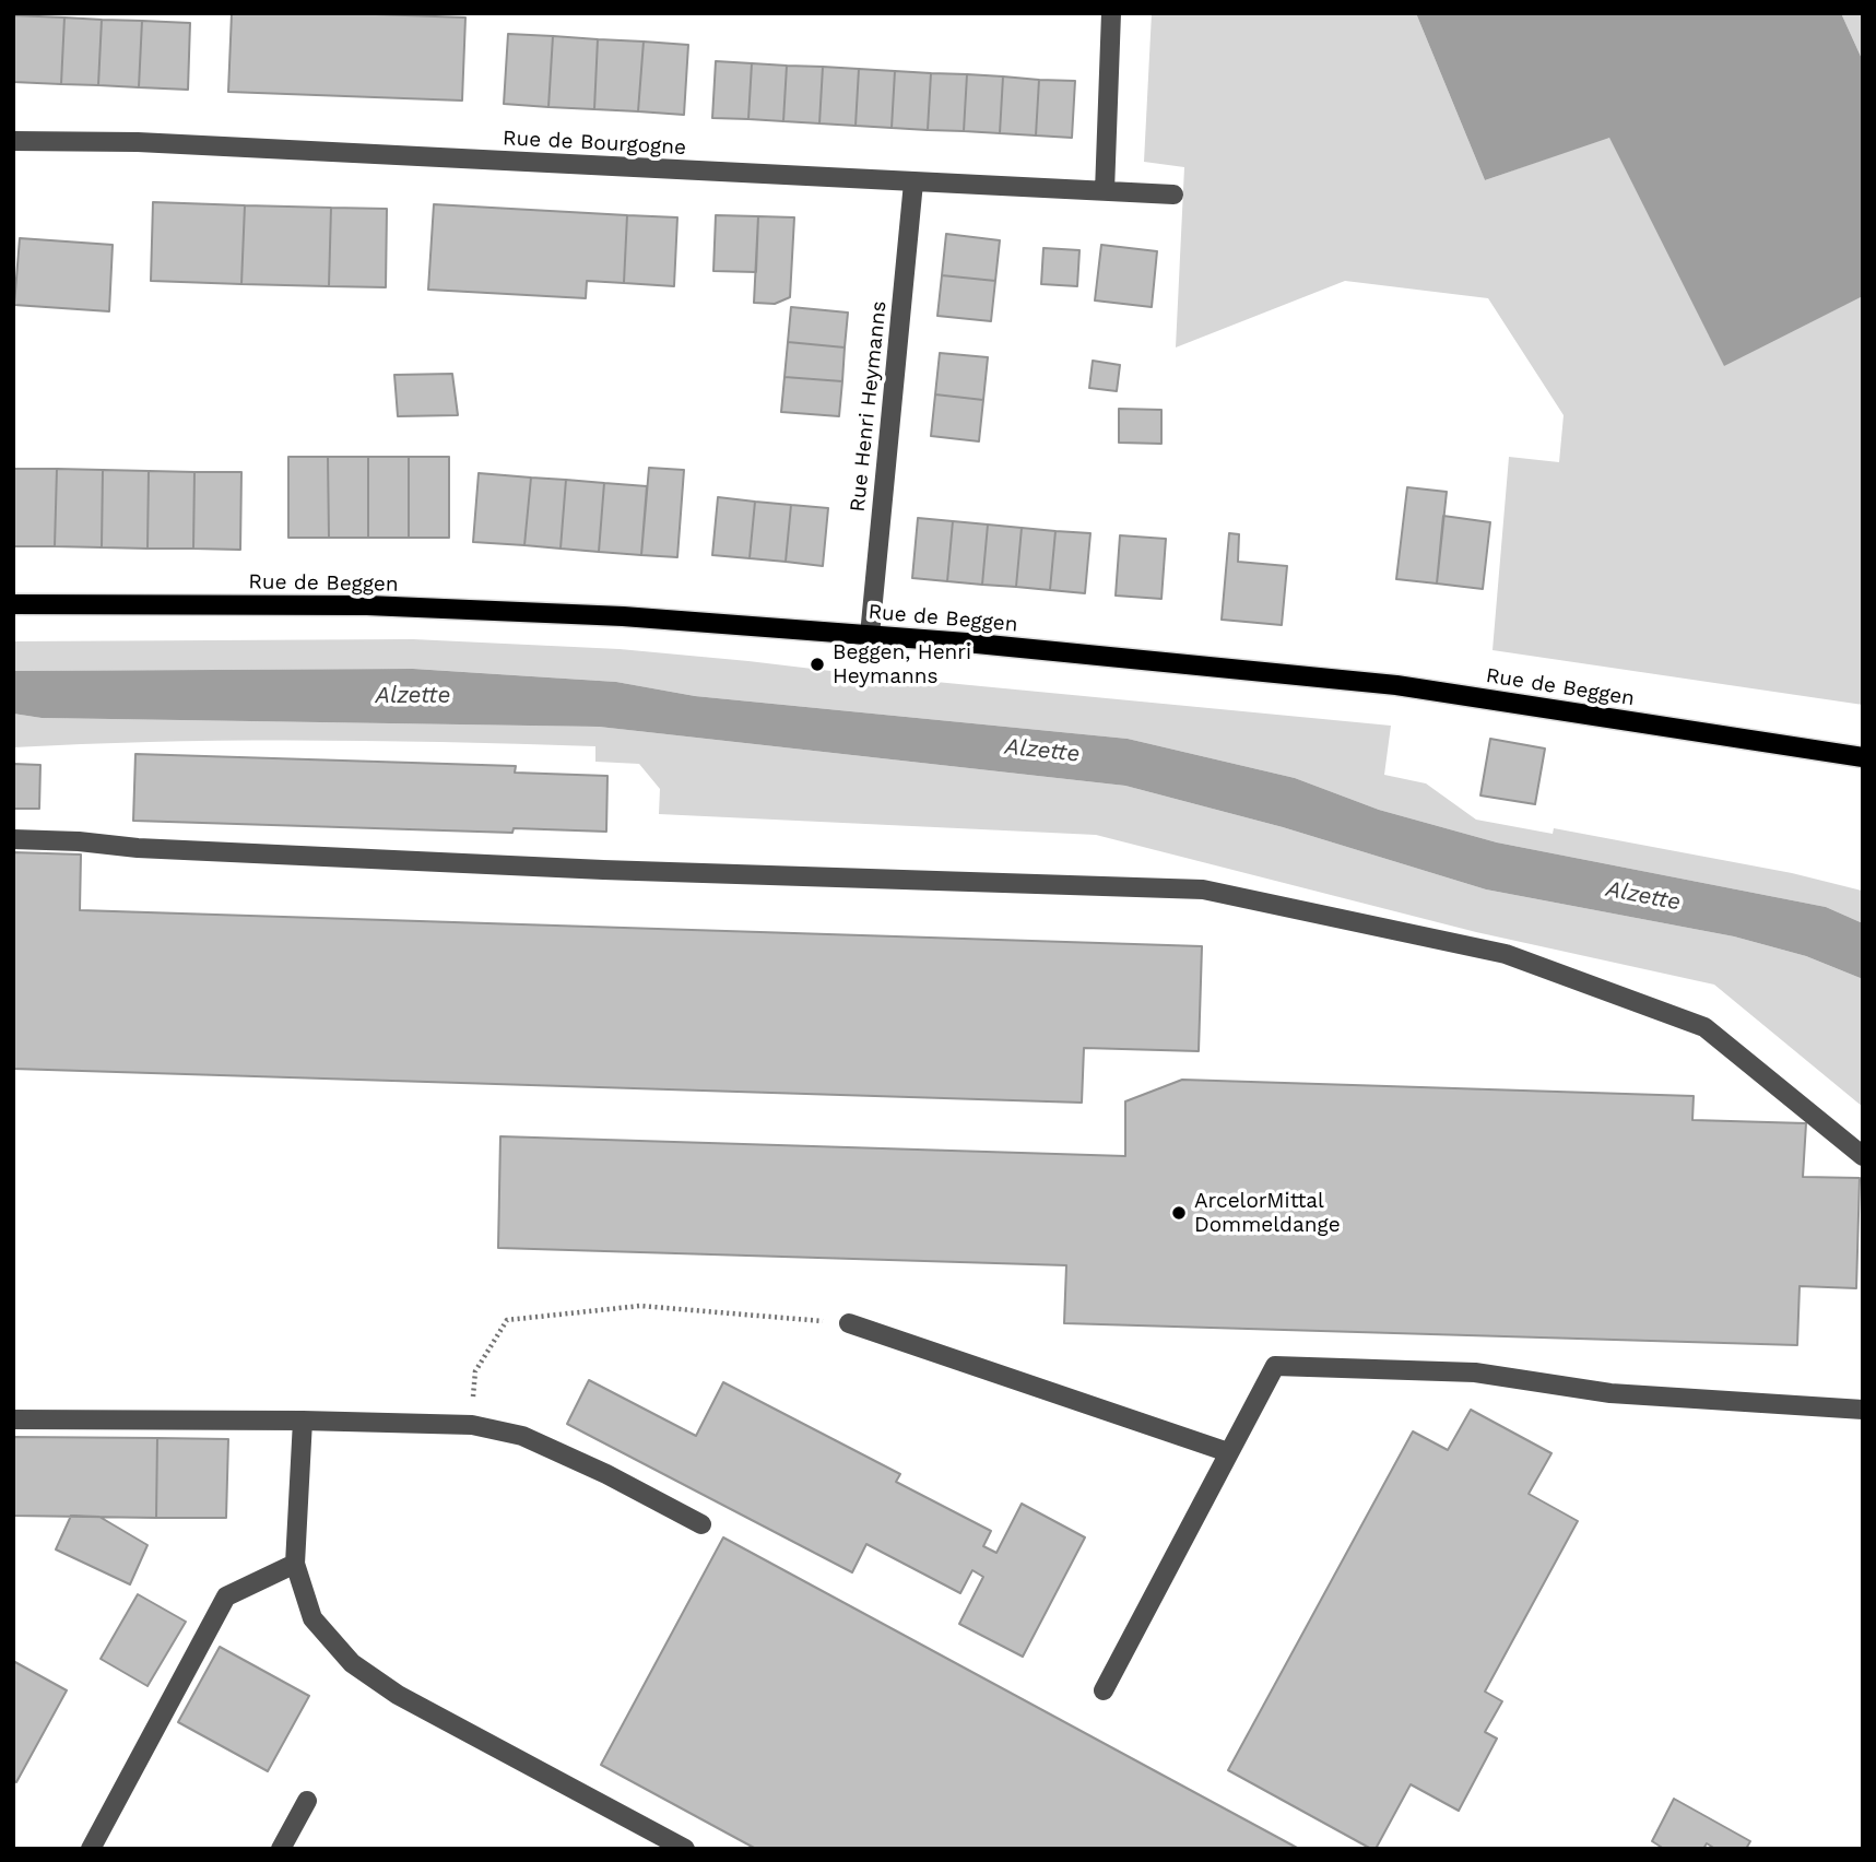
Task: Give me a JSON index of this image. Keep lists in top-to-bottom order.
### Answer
{
  "streets": {
    "main road": ["Rue de Beggen"],
    "street": ["Rue de Bourgogne", "Rue Henri Heymanns"]
  },
  "crossings": [
    ["Rue de Bourgogne", "Rue Henri Heymanns"],
    ["Rue Henri Heymanns", "Rue de Beggen"]
  ],
  "water": ["Alzette"],
  "places": ["Beggen, Henri Heymanns", "ArcelorMittal Dommeldange"]
}
